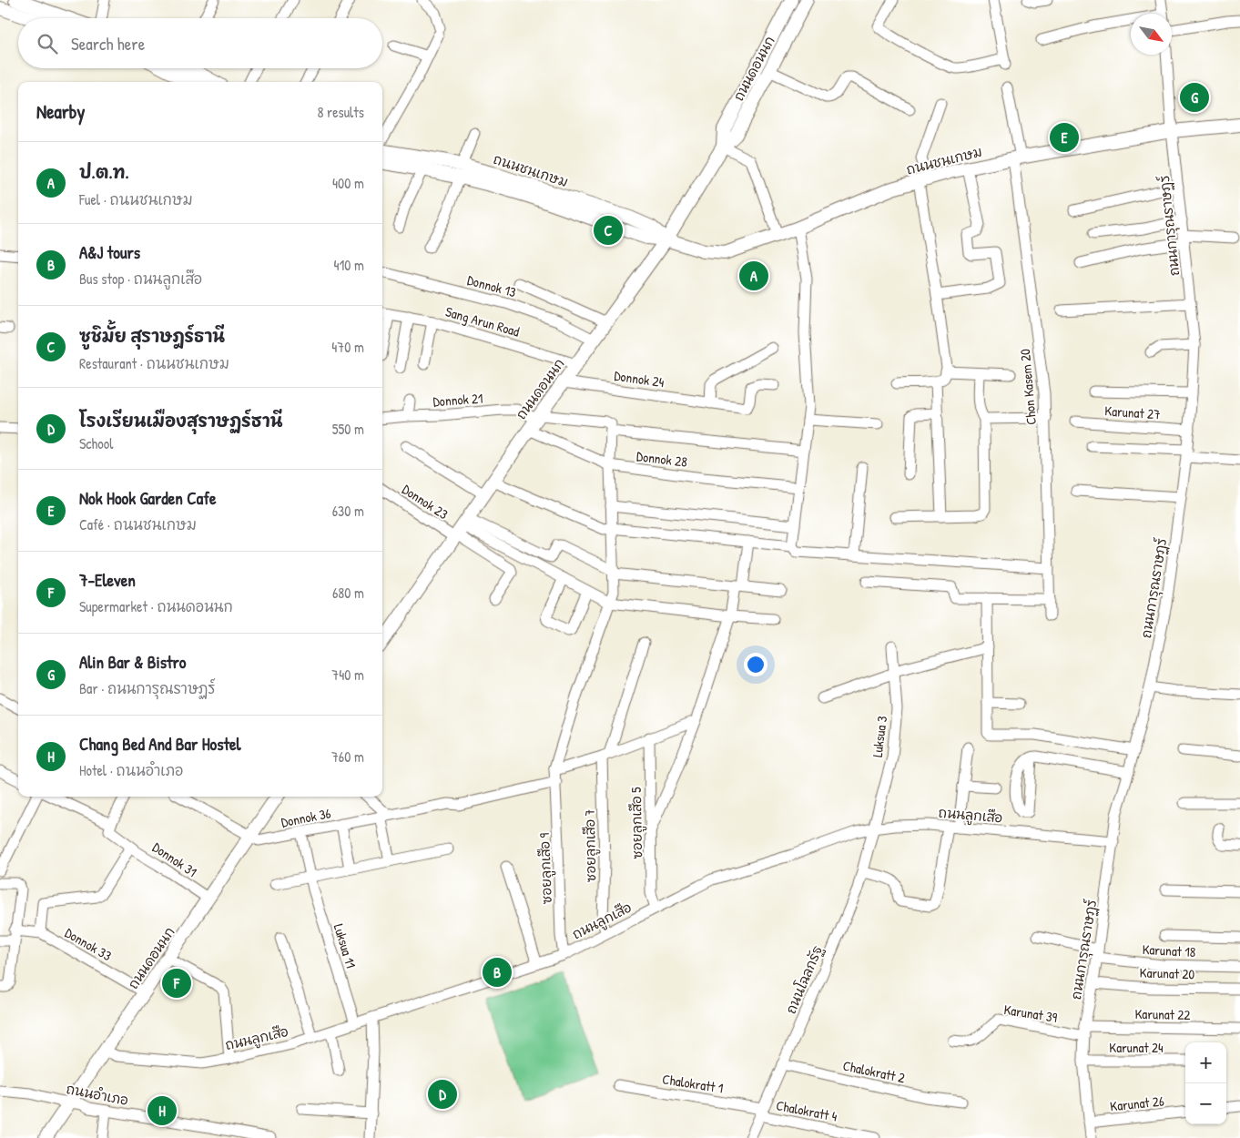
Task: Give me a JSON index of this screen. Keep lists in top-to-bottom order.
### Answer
{
  "streets": {
    "main road": ["ถนนดอนนก", "ถนนชนเกษม"],
    "street": [
      "ถนนการุณราษฏร์",
      "Donnok 13",
      "Sang Arun Road",
      "Donnok 24",
      "Chon Kasem 20",
      "Donnok 21",
      "Karunat 27",
      "Donnok 28",
      "Donnok 23",
      "Luksua 3",
      "ถนนลูกเสือ",
      "Donnok 36",
      "ซอยลูกเสือ 5",
      "ซอยลูกเสือ 7",
      "Donnok 31",
      "ซอยลูกเสือ 9",
      "Donnok 33",
      "Luksua 11",
      "Karunat 18",
      "Karunat 20",
      "ถนนโฉลกรัฐ",
      "Karunat 39",
      "Karunat 22",
      "Karunat 24",
      "Chalokratt 2",
      "Chalokratt 1",
      "ถนนอำเภอ",
      "Karunat 26",
      "Chalokratt 4"
    ]
  },
  "crossings": [
    ["ถนนดอนนก", "ถนนชนเกษม"],
    ["ถนนดอนนก", "Donnok 13"],
    ["ถนนดอนนก", "Sang Arun Road"],
    ["ถนนดอนนก", "Donnok 24"],
    ["ถนนดอนนก", "Donnok 21"],
    ["ถนนดอนนก", "Donnok 28"],
    ["ถนนดอนนก", "Donnok 23"],
    ["ถนนดอนนก", "ถนนลูกเสือ"],
    ["ถนนดอนนก", "Donnok 36"],
    ["ถนนดอนนก", "Donnok 31"],
    ["ถนนดอนนก", "Donnok 33"],
    ["ถนนดอนนก", "ถนนอำเภอ"],
    ["ถนนชนเกษม", "ถนนการุณราษฏร์"],
    ["ถนนชนเกษม", "Chon Kasem 20"],
    ["ถนนการุณราษฏร์", "Karunat 27"],
    ["ถนนการุณราษฏร์", "ถนนลูกเสือ"],
    ["ถนนการุณราษฏร์", "Karunat 18"],
    ["ถนนการุณราษฏร์", "Karunat 20"],
    ["ถนนการุณราษฏร์", "Karunat 39"],
    ["ถนนการุณราษฏร์", "Karunat 22"],
    ["ถนนการุณราษฏร์", "Karunat 24"],
    ["ถนนการุณราษฏร์", "Karunat 26"],
    ["Donnok 21", "Donnok 28"],
    ["Luksua 3", "ถนนลูกเสือ"],
    ["Luksua 3", "ถนนโฉลกรัฐ"],
    ["ถนนลูกเสือ", "ซอยลูกเสือ 5"],
    ["ถนนลูกเสือ", "ซอยลูกเสือ 7"],
    ["ถนนลูกเสือ", "ซอยลูกเสือ 9"],
    ["ถนนลูกเสือ", "Luksua 11"],
    ["ถนนลูกเสือ", "ถนนโฉลกรัฐ"],
    ["Donnok 36", "ซอยลูกเสือ 9"],
    ["Donnok 36", "Luksua 11"],
    ["Donnok 31", "Donnok 33"],
    ["ถนนโฉลกรัฐ", "Chalokratt 2"],
    ["ถนนโฉลกรัฐ", "Chalokratt 1"],
    ["ถนนโฉลกรัฐ", "Chalokratt 4"],
    ["Karunat 39", "Karunat 22"],
    ["Chalokratt 1", "Chalokratt 4"]
  ],
  "north": "bottom right",
  "page": {
    "search": "Search here",
    "pins": [
      "G",
      "E",
      "C",
      "A",
      "B",
      "F",
      "D",
      "H"
    ],
    "heading": ["Nearby", "8 results"],
    "list": [
      {
        "mark": "A",
        "name": "ป.ต.ท.",
        "note": "Fuel · ถนนชนเกษม",
        "value": "400 m"
      },
      {
        "mark": "B",
        "name": "A&J tours",
        "note": "Bus stop · ถนนลูกเสือ",
        "value": "410 m"
      },
      {
        "mark": "C",
        "name": "ซูชิมั้ย สุราษฎร์ธานี",
        "note": "Restaurant · ถนนชนเกษม",
        "value": "470 m"
      },
      {
        "mark": "D",
        "name": "โรงเรียนเมืองสุราษฏร์ธานี",
        "note": "School",
        "value": "550 m"
      },
      {
        "mark": "E",
        "name": "Nok Hook Garden Cafe",
        "note": "Café · ถนนชนเกษม",
        "value": "630 m"
      },
      {
        "mark": "F",
        "name": "7-Eleven",
        "note": "Supermarket · ถนนดอนนก",
        "value": "680 m"
      },
      {
        "mark": "G",
        "name": "Alin Bar & Bistro",
        "note": "Bar · ถนนการุณราษฏร์",
        "value": "740 m"
      },
      {
        "mark": "H",
        "name": "Chang Bed And Bar Hostel",
        "note": "Hotel · ถนนอำเภอ",
        "value": "760 m"
      }
    ],
    "map_buttons": ["+", "−"]
  }
}
